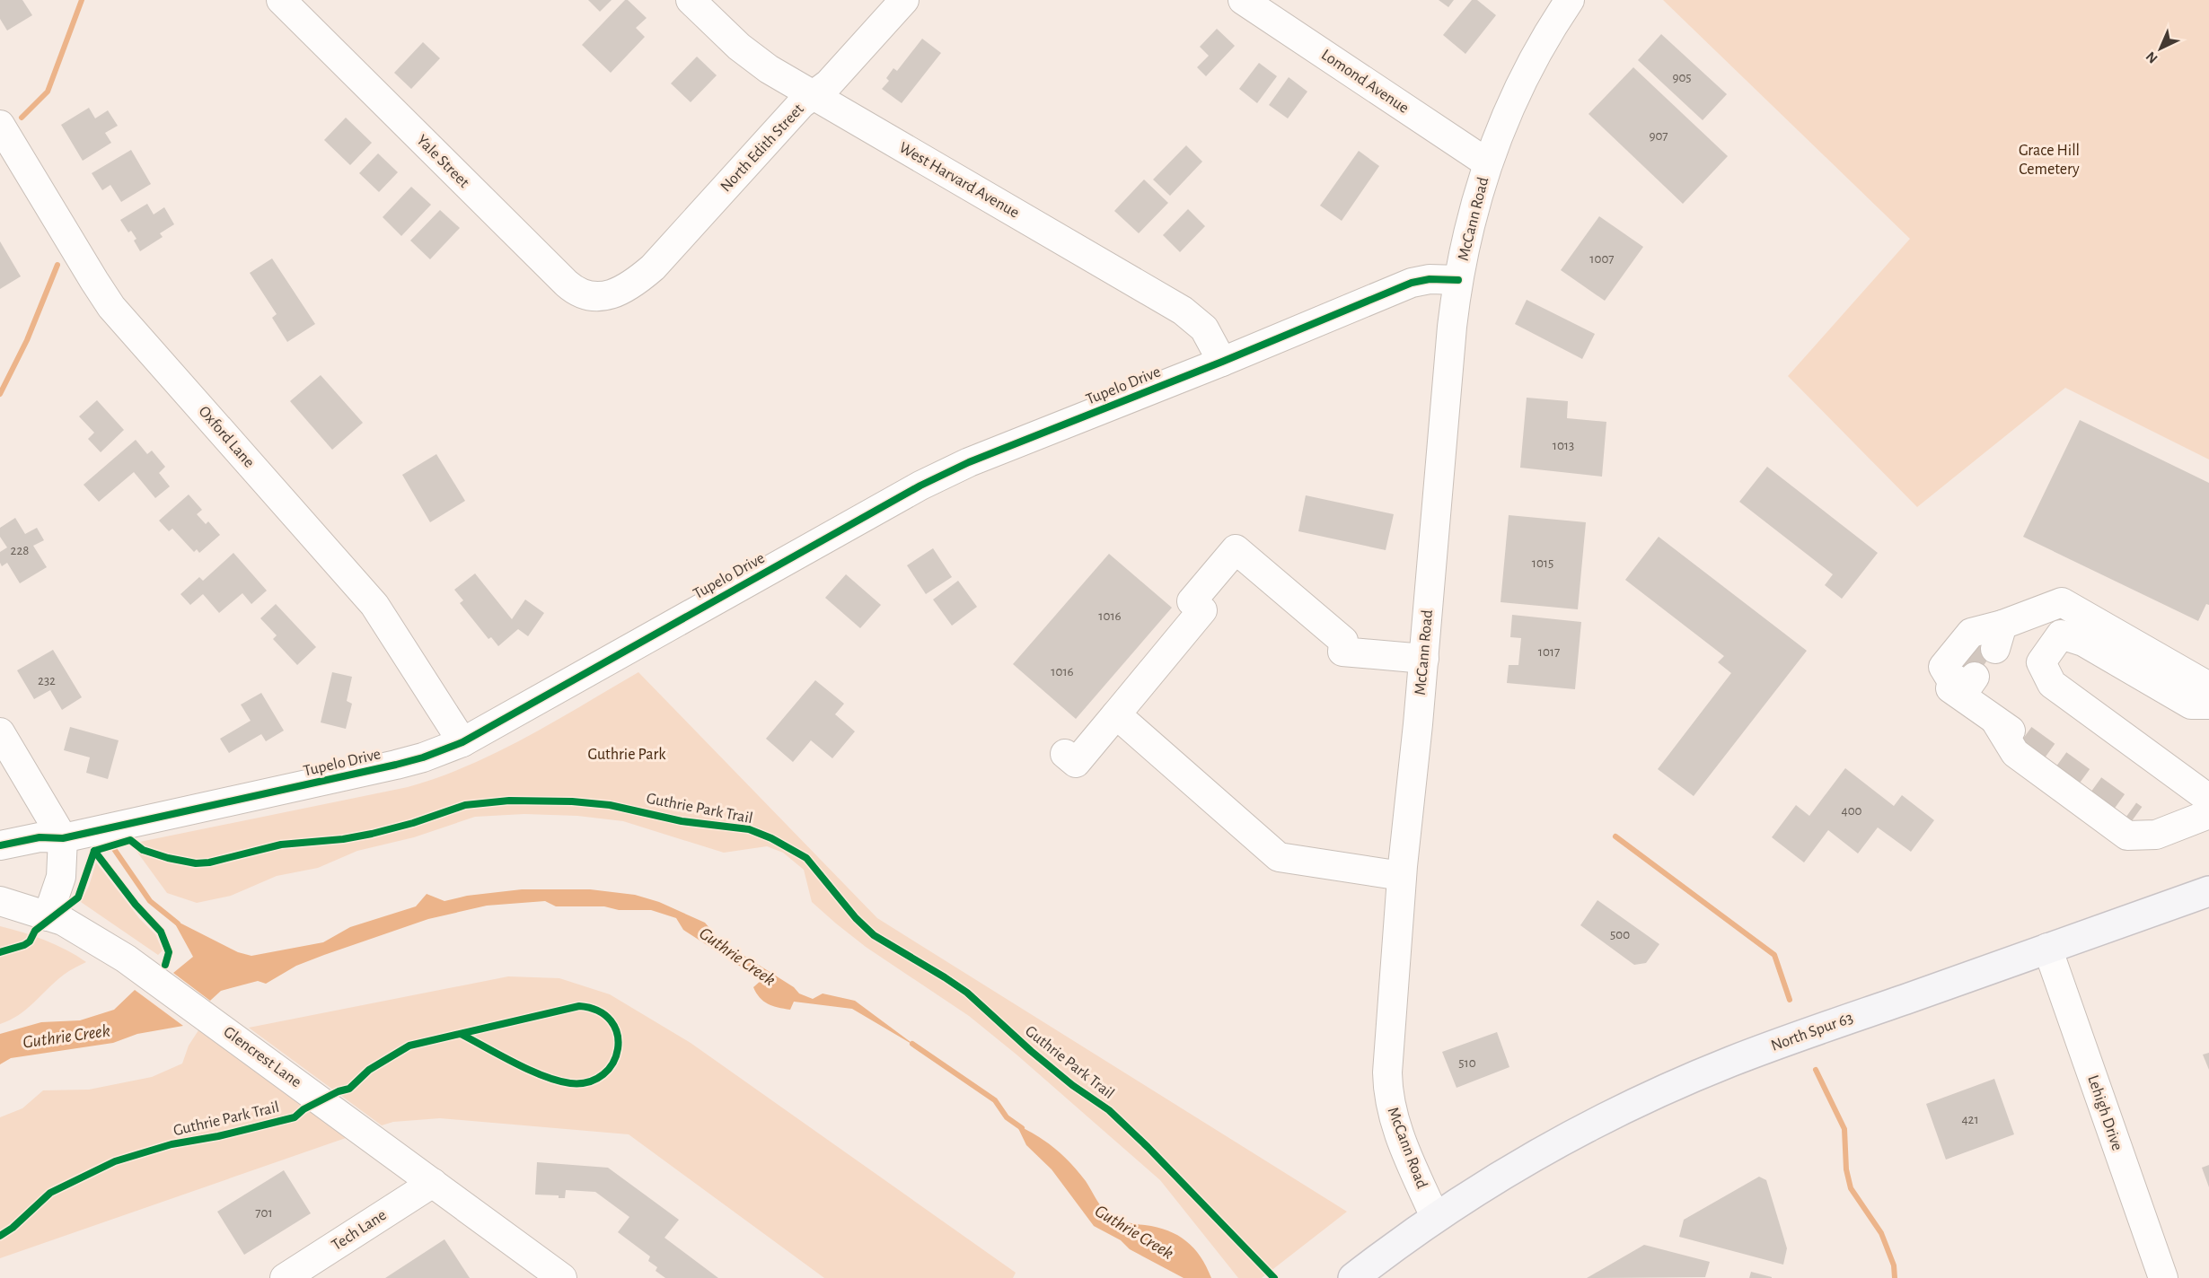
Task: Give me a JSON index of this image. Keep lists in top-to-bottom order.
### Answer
{
  "streets": {
    "main road": ["North Spur 63"],
    "street": [
      "Lomond Avenue",
      "North Edith Street",
      "Yale Street",
      "West Harvard Avenue",
      "McCann Road",
      "Tupelo Drive",
      "Oxford Lane",
      "Glencrest Lane",
      "Lehigh Drive",
      "Tech Lane"
    ],
    "cycle path": ["Guthrie Park Trail"]
  },
  "crossings": [
    ["Lomond Avenue", "McCann Road"],
    ["North Edith Street", "Yale Street"],
    ["North Edith Street", "West Harvard Avenue"],
    ["West Harvard Avenue", "Tupelo Drive"],
    ["McCann Road", "Tupelo Drive"],
    ["McCann Road", "North Spur 63"],
    ["Tupelo Drive", "Oxford Lane"],
    ["North Spur 63", "Lehigh Drive"],
    ["Glencrest Lane", "Tech Lane"]
  ],
  "water": ["Guthrie Creek"],
  "parks": ["Grace Hill Cemetery", "Guthrie Park"],
  "house_numbers": [
    "905",
    "907",
    "1007",
    "1013",
    "228",
    "1015",
    "1016",
    "1017",
    "1016",
    "232",
    "400",
    "500",
    "510",
    "421",
    "701"
  ],
  "north": "bottom left"
}
